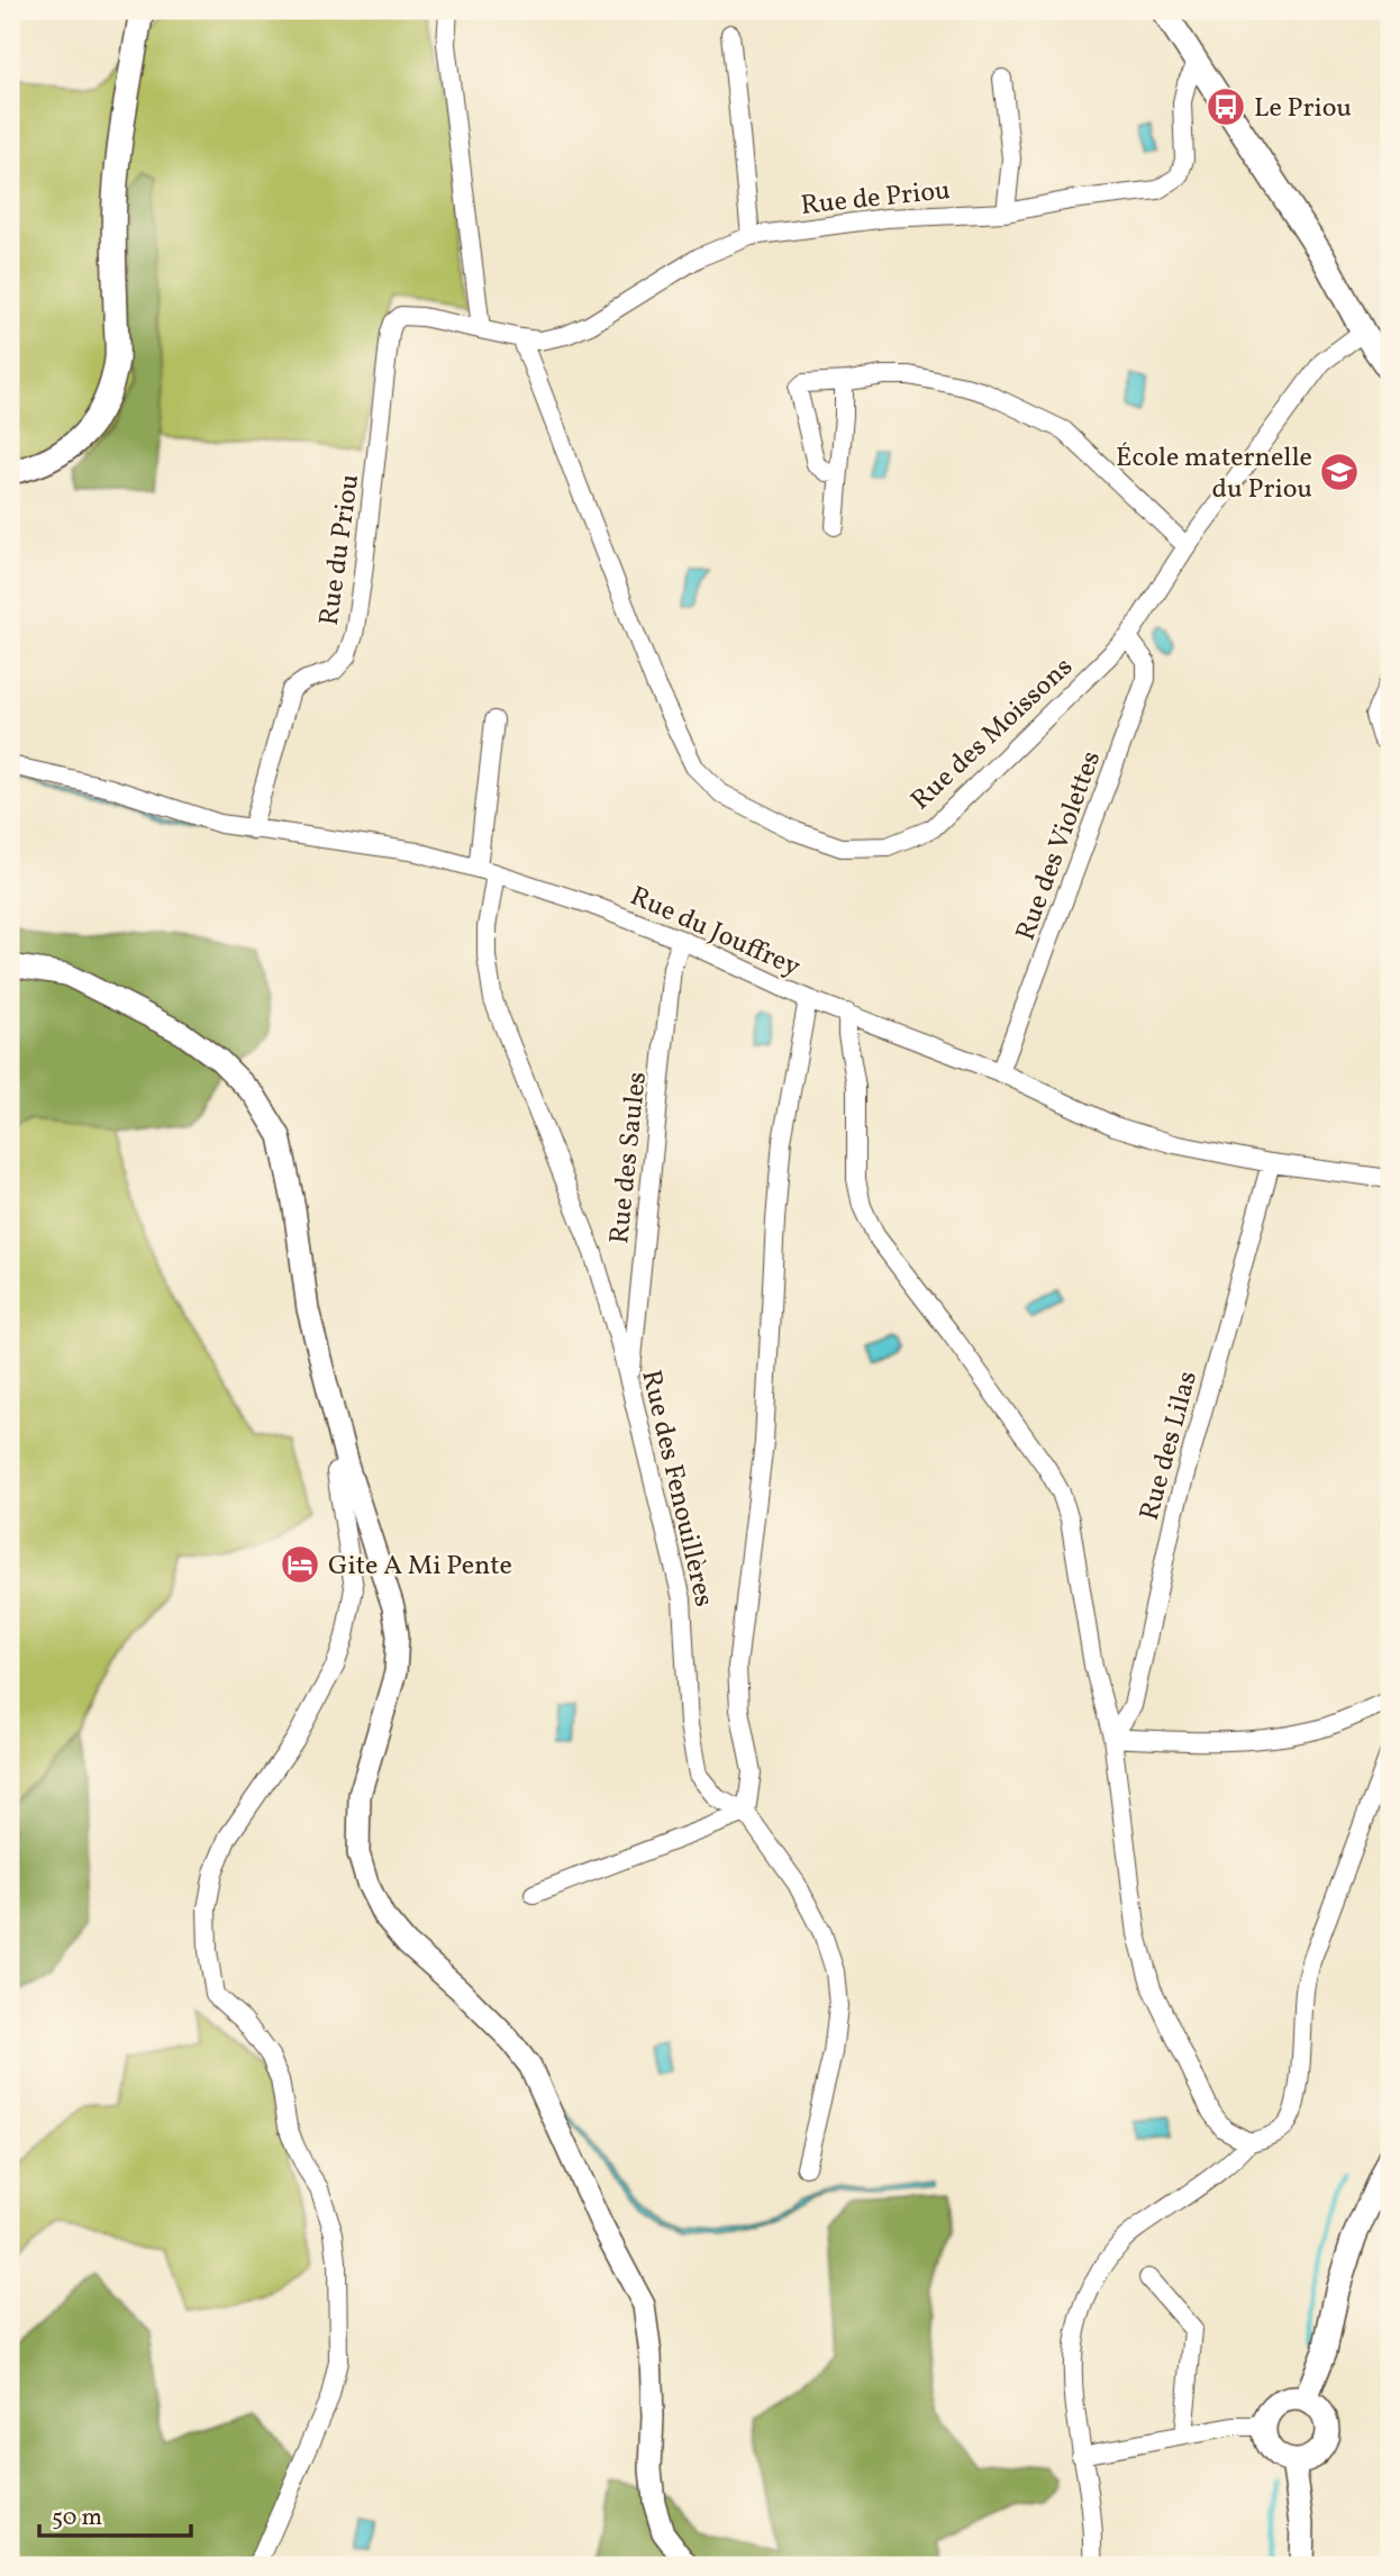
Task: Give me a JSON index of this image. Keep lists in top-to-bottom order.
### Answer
{
  "streets": {
    "street": [
      "Rue de Priou",
      "Rue du Priou",
      "Rue des Moissons",
      "Rue des Violettes",
      "Rue du Jouffrey",
      "Rue des Saules",
      "Rue des Lilas",
      "Rue des Fenouillères"
    ]
  },
  "crossings": [
    ["Rue de Priou", "Rue des Moissons"],
    ["Rue du Priou", "Rue du Jouffrey"],
    ["Rue des Moissons", "Rue des Violettes"],
    ["Rue des Violettes", "Rue du Jouffrey"],
    ["Rue du Jouffrey", "Rue des Saules"],
    ["Rue du Jouffrey", "Rue des Lilas"],
    ["Rue du Jouffrey", "Rue des Fenouillères"],
    ["Rue des Saules", "Rue des Fenouillères"]
  ],
  "places": {
    "bus stop": ["Le Priou"],
    "school or university": ["École maternelle du Priou"],
    "hotel": ["Gite A Mi Pente"]
  },
  "scale_bar": "50 m"
}
